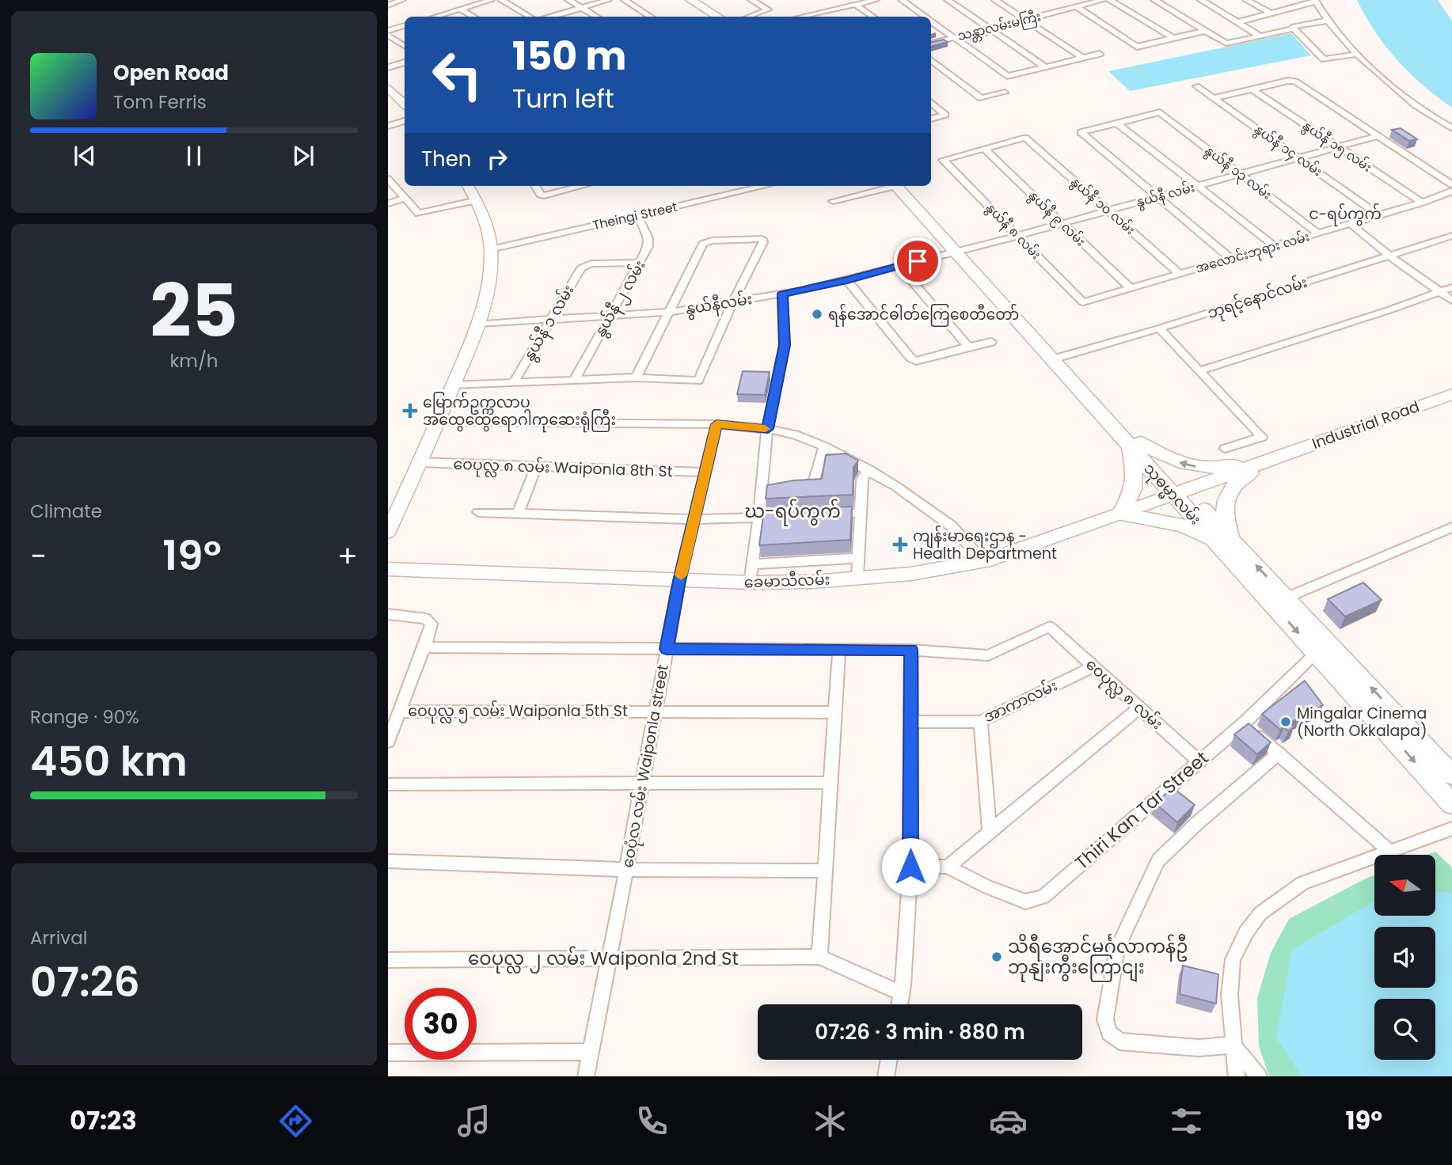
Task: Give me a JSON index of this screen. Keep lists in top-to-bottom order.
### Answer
{
  "streets": {
    "main road": ["Industrial Road", "သုဓမ္မာလမ်း", "ခေမာသီလမ်း"],
    "street": [
      "သန္တာလမ်းမကြီး",
      "နွယ်နီ ၁၅ လမ်း",
      "နွယ်နီ ၁၄ လမ်း",
      "နွယ်နီ ၁၃ လမ်း",
      "နွယ်နီ လမ်း",
      "နွယ်နီ ၁၀ လမ်း",
      "Theingi Street",
      "နွယ်နီ ၉ လမ်း",
      "နွယ်နီ ၈ လမ်း",
      "အလောင်းဘုရား လမ်း",
      "ဘုရင့်နောင်လမ်း",
      "နွယ်နီ ၂ လမ်း",
      "နွယ်နီလမ်း",
      "နွယ်နီ ၁ လမ်း",
      "ဝေပုလ္လ ၈ လမ်း Waiponla 8th St",
      "ဝေပုလ္လ ၈ လမ်း",
      "အာကာလမ်း",
      "ဝေပုလ္လ ၅ လမ်း Waiponla 5th St",
      "ဝေပုံလ လမ်း Waiponla street",
      "Thiri Kan Tar Street",
      "ဝေပုလ္လ ၂ လမ်း Waiponla 2nd St"
    ]
  },
  "crossings": [
    ["နွယ်နီ ၁၅ လမ်း", "နွယ်နီ လမ်း"],
    ["နွယ်နီ ၁၅ လမ်း", "အလောင်းဘုရား လမ်း"],
    ["နွယ်နီ ၁၄ လမ်း", "နွယ်နီ လမ်း"],
    ["နွယ်နီ ၁၄ လမ်း", "အလောင်းဘုရား လမ်း"],
    ["နွယ်နီ ၁၃ လမ်း", "နွယ်နီ လမ်း"],
    ["နွယ်နီ ၁၃ လမ်း", "အလောင်းဘုရား လမ်း"],
    ["နွယ်နီ လမ်း", "နွယ်နီ ၁၀ လမ်း"],
    ["နွယ်နီ လမ်း", "နွယ်နီ ၉ လမ်း"],
    ["နွယ်နီ လမ်း", "နွယ်နီ ၈ လမ်း"],
    ["နွယ်နီ လမ်း", "နွယ်နီလမ်း"],
    ["နွယ်နီ လမ်း", "သုဓမ္မာလမ်း"],
    ["နွယ်နီ ၁၀ လမ်း", "နွယ်နီ ၉ လမ်း"],
    ["နွယ်နီ ၁၀ လမ်း", "နွယ်နီ ၈ လမ်း"],
    ["နွယ်နီ ၁၀ လမ်း", "အလောင်းဘုရား လမ်း"],
    ["Theingi Street", "နွယ်နီ ၂ လမ်း"],
    ["နွယ်နီ ၉ လမ်း", "နွယ်နီ ၈ လမ်း"],
    ["နွယ်နီ ၉ လမ်း", "အလောင်းဘုရား လမ်း"],
    ["နွယ်နီ ၈ လမ်း", "အလောင်းဘုရား လမ်း"],
    ["ဘုရင့်နောင်လမ်း", "သုဓမ္မာလမ်း"],
    ["နွယ်နီ ၂ လမ်း", "နွယ်နီလမ်း"],
    ["နွယ်နီ ၂ လမ်း", "နွယ်နီ ၁ လမ်း"],
    ["နွယ်နီလမ်း", "နွယ်နီ ၁ လမ်း"],
    ["နွယ်နီလမ်း", "သုဓမ္မာလမ်း"],
    ["ဝေပုလ္လ ၈ လမ်း Waiponla 8th St", "ဝေပုံလ လမ်း Waiponla street"],
    ["သုဓမ္မာလမ်း", "ခေမာသီလမ်း"],
    ["သုဓမ္မာလမ်း", "Thiri Kan Tar Street"],
    ["ခေမာသီလမ်း", "ဝေပုံလ လမ်း Waiponla street"],
    ["ဝေပုလ္လ ၈ လမ်း", "အာကာလမ်း"],
    ["ဝေပုလ္လ ၈ လမ်း", "Thiri Kan Tar Street"],
    ["ဝေပုလ္လ ၅ လမ်း Waiponla 5th St", "ဝေပုံလ လမ်း Waiponla street"],
    ["ဝေပုံလ လမ်း Waiponla street", "ဝေပုလ္လ ၂ လမ်း Waiponla 2nd St"]
  ],
  "districts": ["င-ရပ်ကွက်", "ဃ-ရပ်ကွက်"],
  "places": {
    "other": ["ရန်အောင်ဓါတ်ကြေစေတီတော်", "Mingalar Cinema (North Okkalapa)", "သိရီအောင်မင်္ဂလာကန်ဦ ဘုနျးကွီးကြောငျး"],
    "health": ["မြောက်ဥက္ကလာပ အထွေထွေရောဂါကုဆေးရုံကြီး", "ကျန်းမာရေးဌာန - Health Department"]
  },
  "north": "left",
  "page": {
    "turn": ["150 m", "Turn left"],
    "song": ["Open Road", "Tom Ferris"],
    "then": "Then",
    "tile": [
      ["25", "km/h"],
      "Climate",
      ["Range · 90%", "450 km"],
      ["Arrival", "07:26"]
    ],
    "heat": ["−", "19°", "+"],
    "limit": "30",
    "trip": "07:26 · 3 min · 880 m",
    "tabs": ["07:23", "19°"]
  }
}
